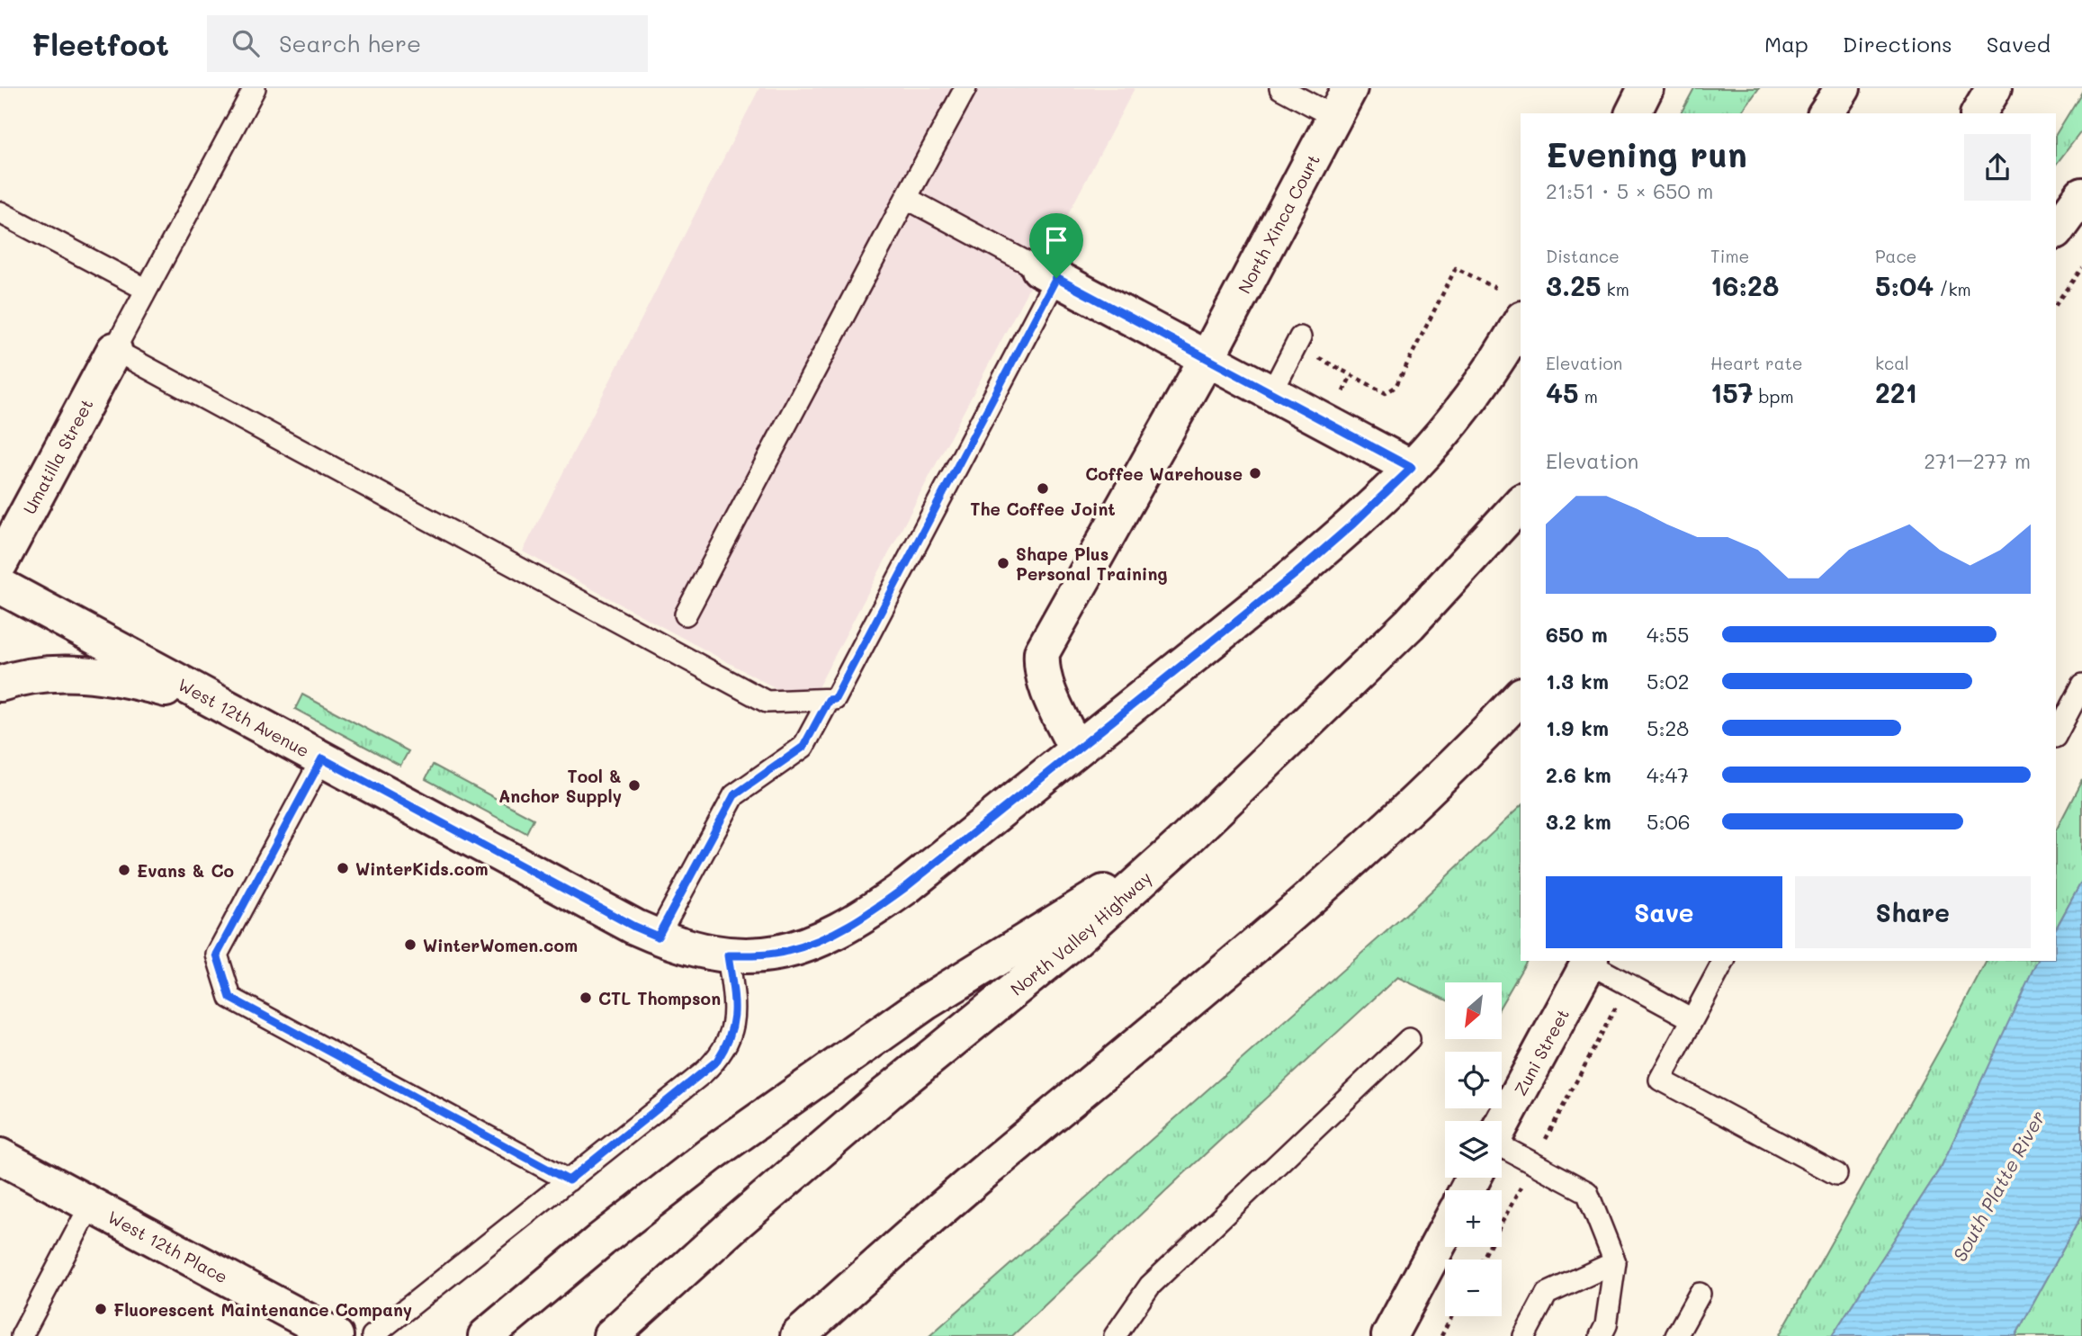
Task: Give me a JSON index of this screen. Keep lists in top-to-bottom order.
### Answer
{
  "streets": {
    "main road": [
      "North Xinca Court",
      "Umatilla Street",
      "West 12th Avenue",
      "North Valley Highway",
      "Zuni Street",
      "West 12th Place"
    ]
  },
  "crossings": [
    ["North Xinca Court", "West 12th Avenue"]
  ],
  "water": ["South Platte River"],
  "places": [
    "Coffee Warehouse",
    "The Coffee Joint",
    "Shape Plus Personal Training",
    "Tool & Anchor Supply",
    "WinterKids.com",
    "Evans & Co",
    "WinterWomen.com",
    "CTL Thompson",
    "Fluorescent Maintenance Company"
  ],
  "north": "bottom left",
  "page": {
    "header": "Fleetfoot",
    "search": "Search here",
    "nav": ["Map", "Directions", "Saved"],
    "heading": ["Evening run", "21:51 · 5 × 650 m"],
    "stats": [
      ["Distance", "3.25 km"],
      ["Time", "16:28"],
      ["Pace", "5:04 /km"],
      ["Elevation", "45 m"],
      ["Heart rate", "157 bpm"],
      ["kcal", "221"]
    ],
    "chart": ["Elevation", "271–277 m"],
    "list": [
      {
        "name": "650 m",
        "note": "4:55"
      },
      {
        "name": "1.3 km",
        "note": "5:02"
      },
      {
        "name": "1.9 km",
        "note": "5:28"
      },
      {
        "name": "2.6 km",
        "note": "4:47"
      },
      {
        "name": "3.2 km",
        "note": "5:06"
      }
    ],
    "buttons": ["Save", "Share"],
    "map_buttons": ["+", "−"]
  }
}
